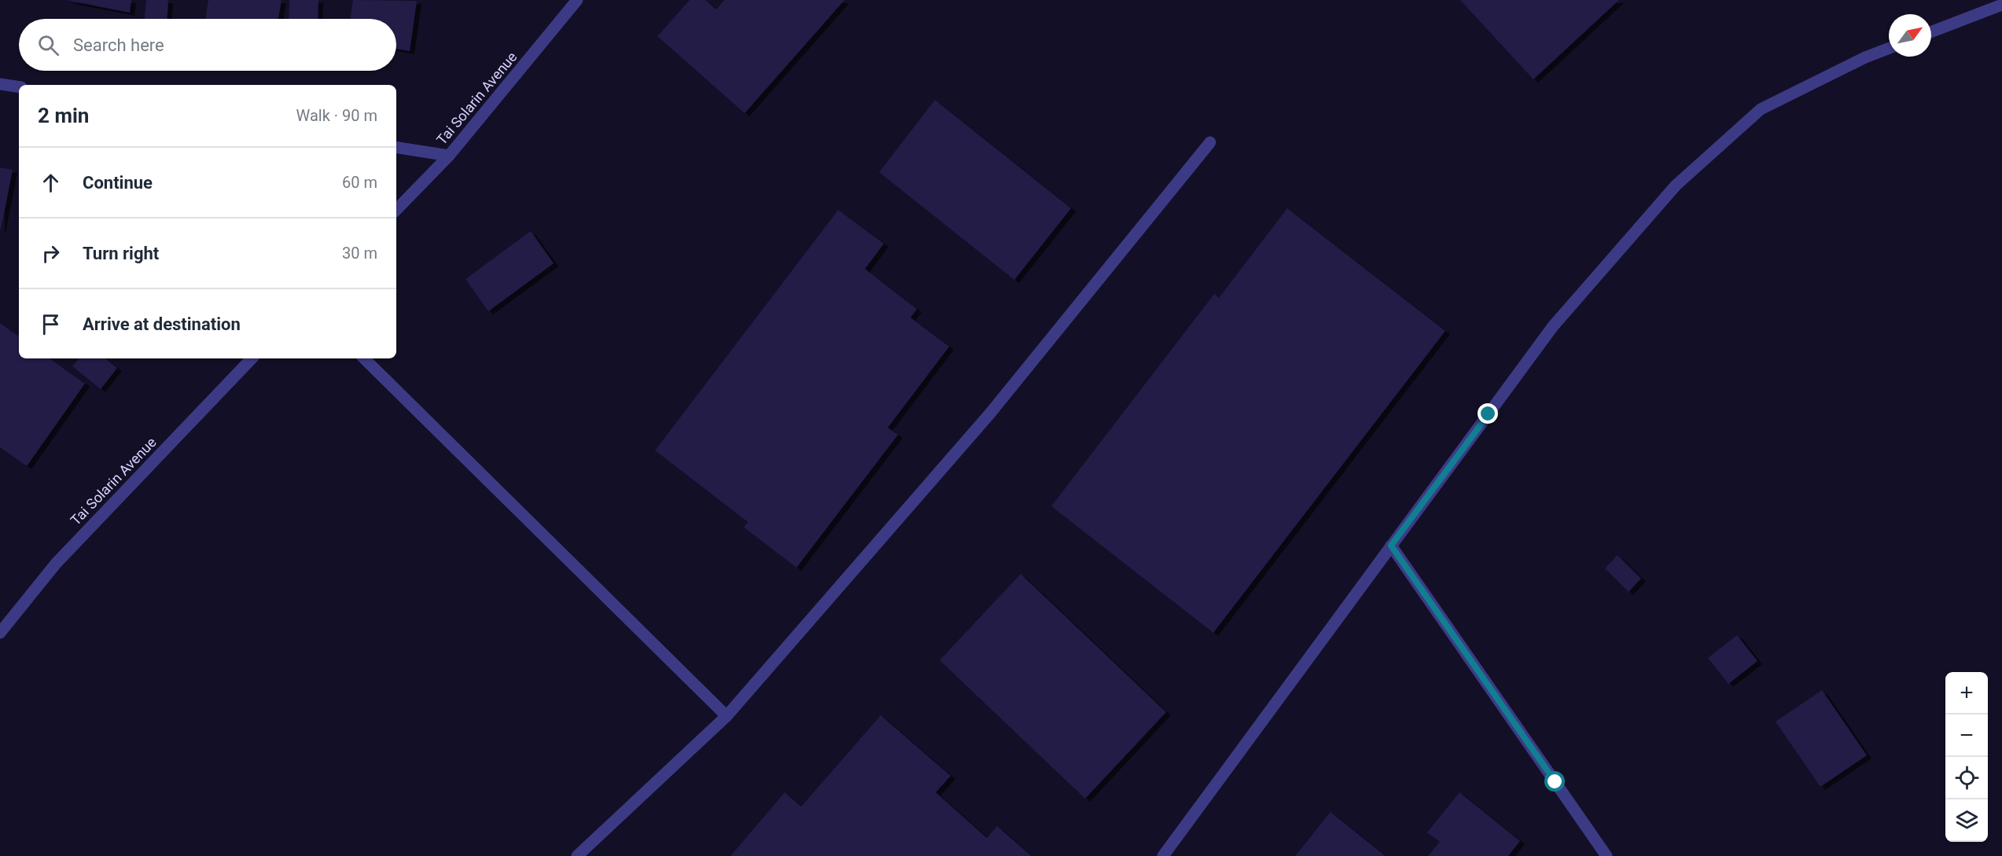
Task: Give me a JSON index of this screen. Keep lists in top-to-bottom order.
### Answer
{
  "streets": {
    "street": ["Tai Solarin Avenue"]
  },
  "north": "top right",
  "page": {
    "search": "Search here",
    "heading": ["2 min", "Walk · 90 m"],
    "list": [
      ["Continue", "60 m"],
      ["Turn right", "30 m"],
      "Arrive at destination"
    ],
    "map_buttons": ["+", "−"]
  }
}
